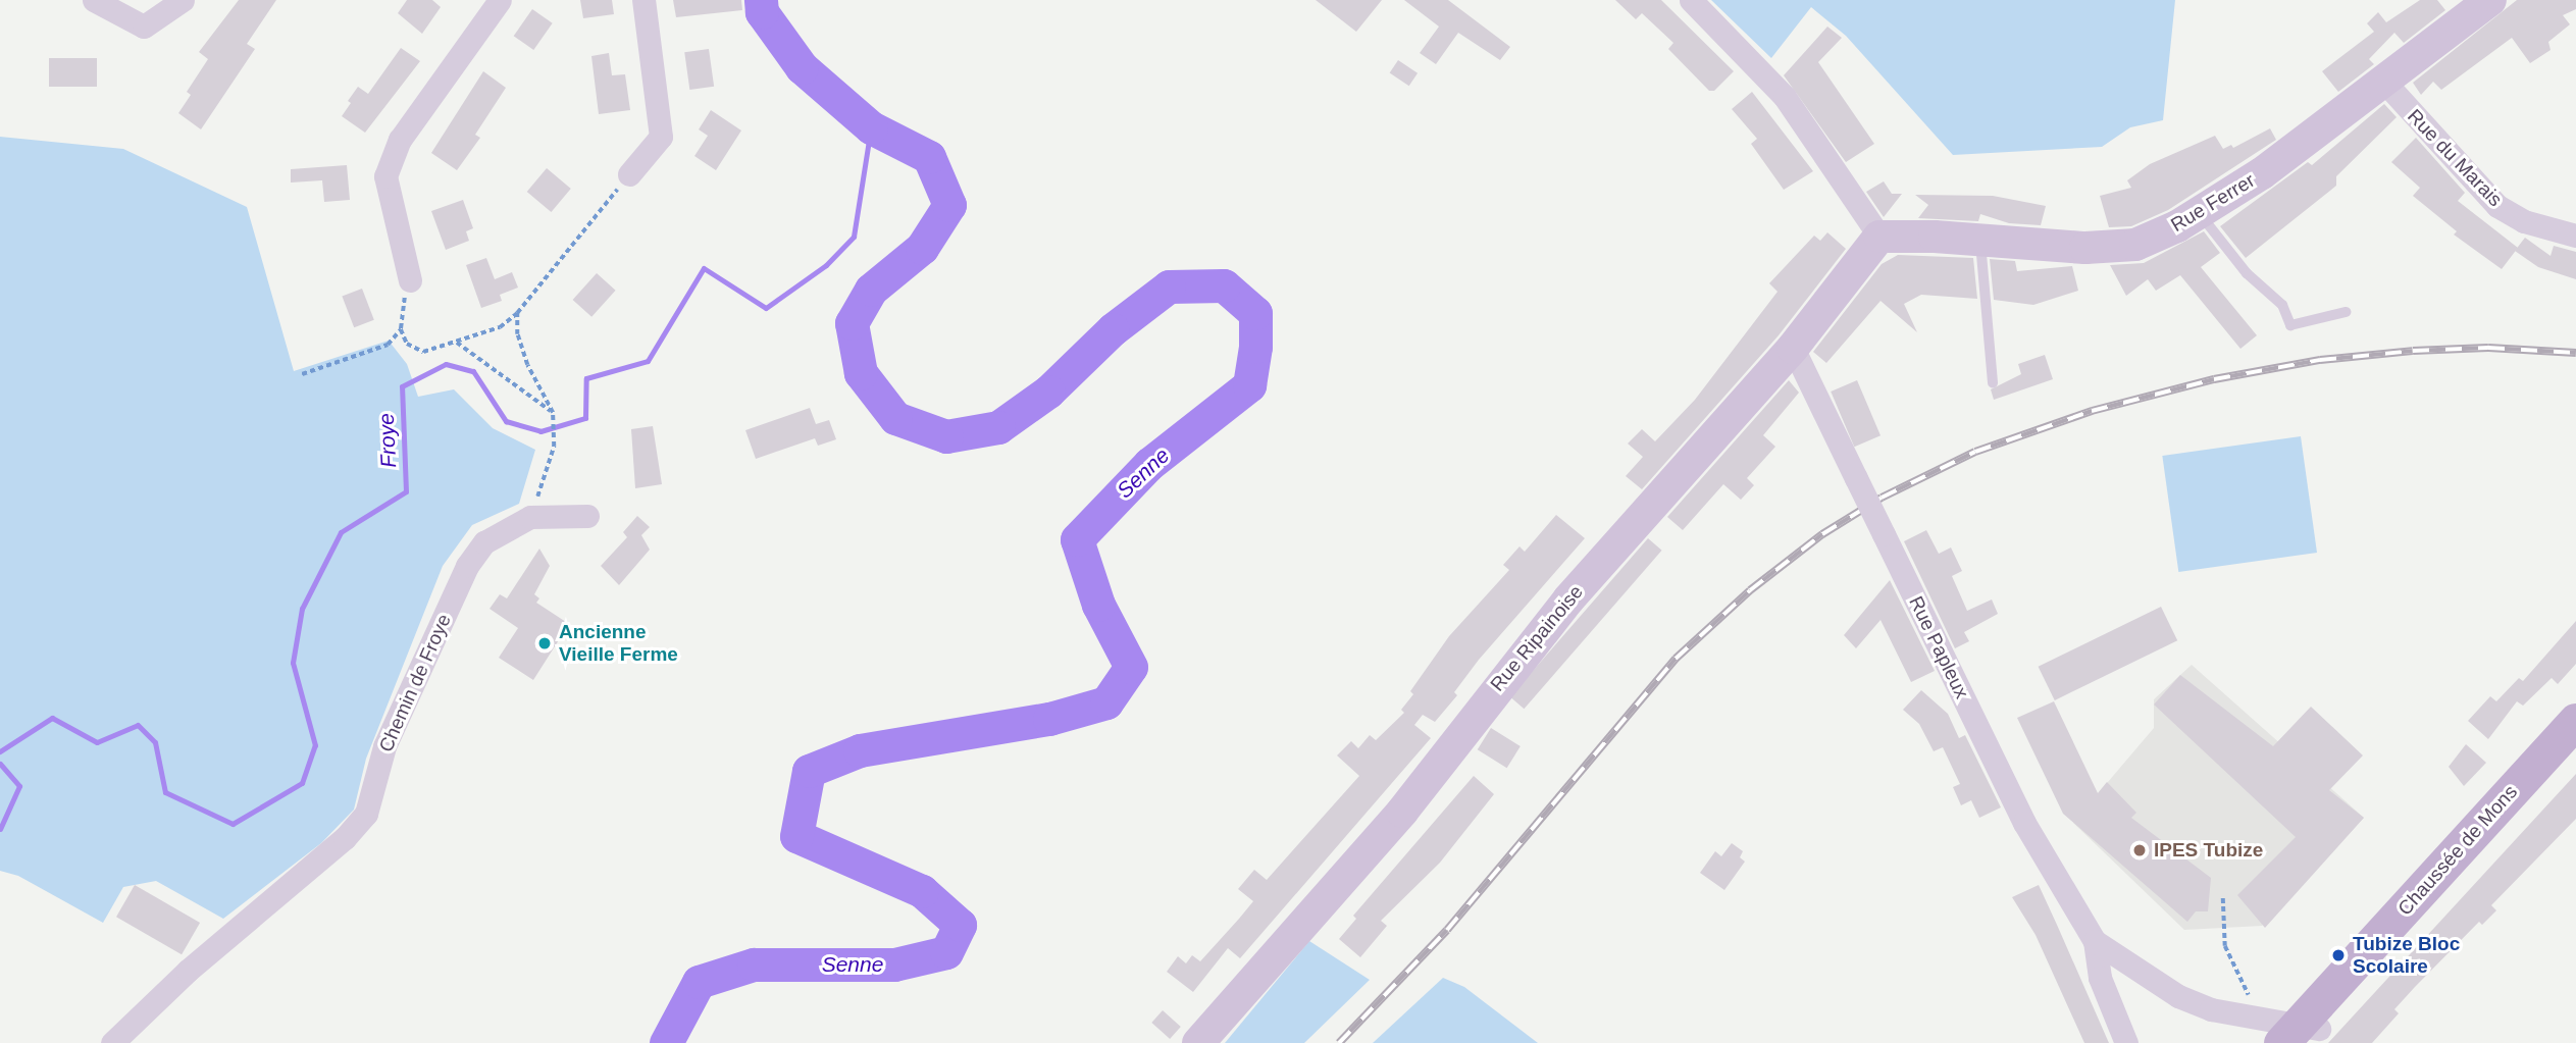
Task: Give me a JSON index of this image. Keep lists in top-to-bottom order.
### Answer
{
  "streets": {
    "main road": ["Chaussée de Mons"],
    "street": [
      "Rue du Marais",
      "Rue Ferrer",
      "Rue Ripainoise",
      "Rue Papleux",
      "Chemin de Froye"
    ]
  },
  "crossings": [
    ["Rue du Marais", "Rue Ferrer"],
    ["Rue Ferrer", "Rue Ripainoise"],
    ["Rue Ripainoise", "Rue Papleux"],
    ["Rue Papleux", "Chaussée de Mons"]
  ],
  "water": ["Froye", "Senne"],
  "places": ["Ancienne Vieille Ferme", "IPES Tubize", "Tubize Bloc Scolaire"]
}
